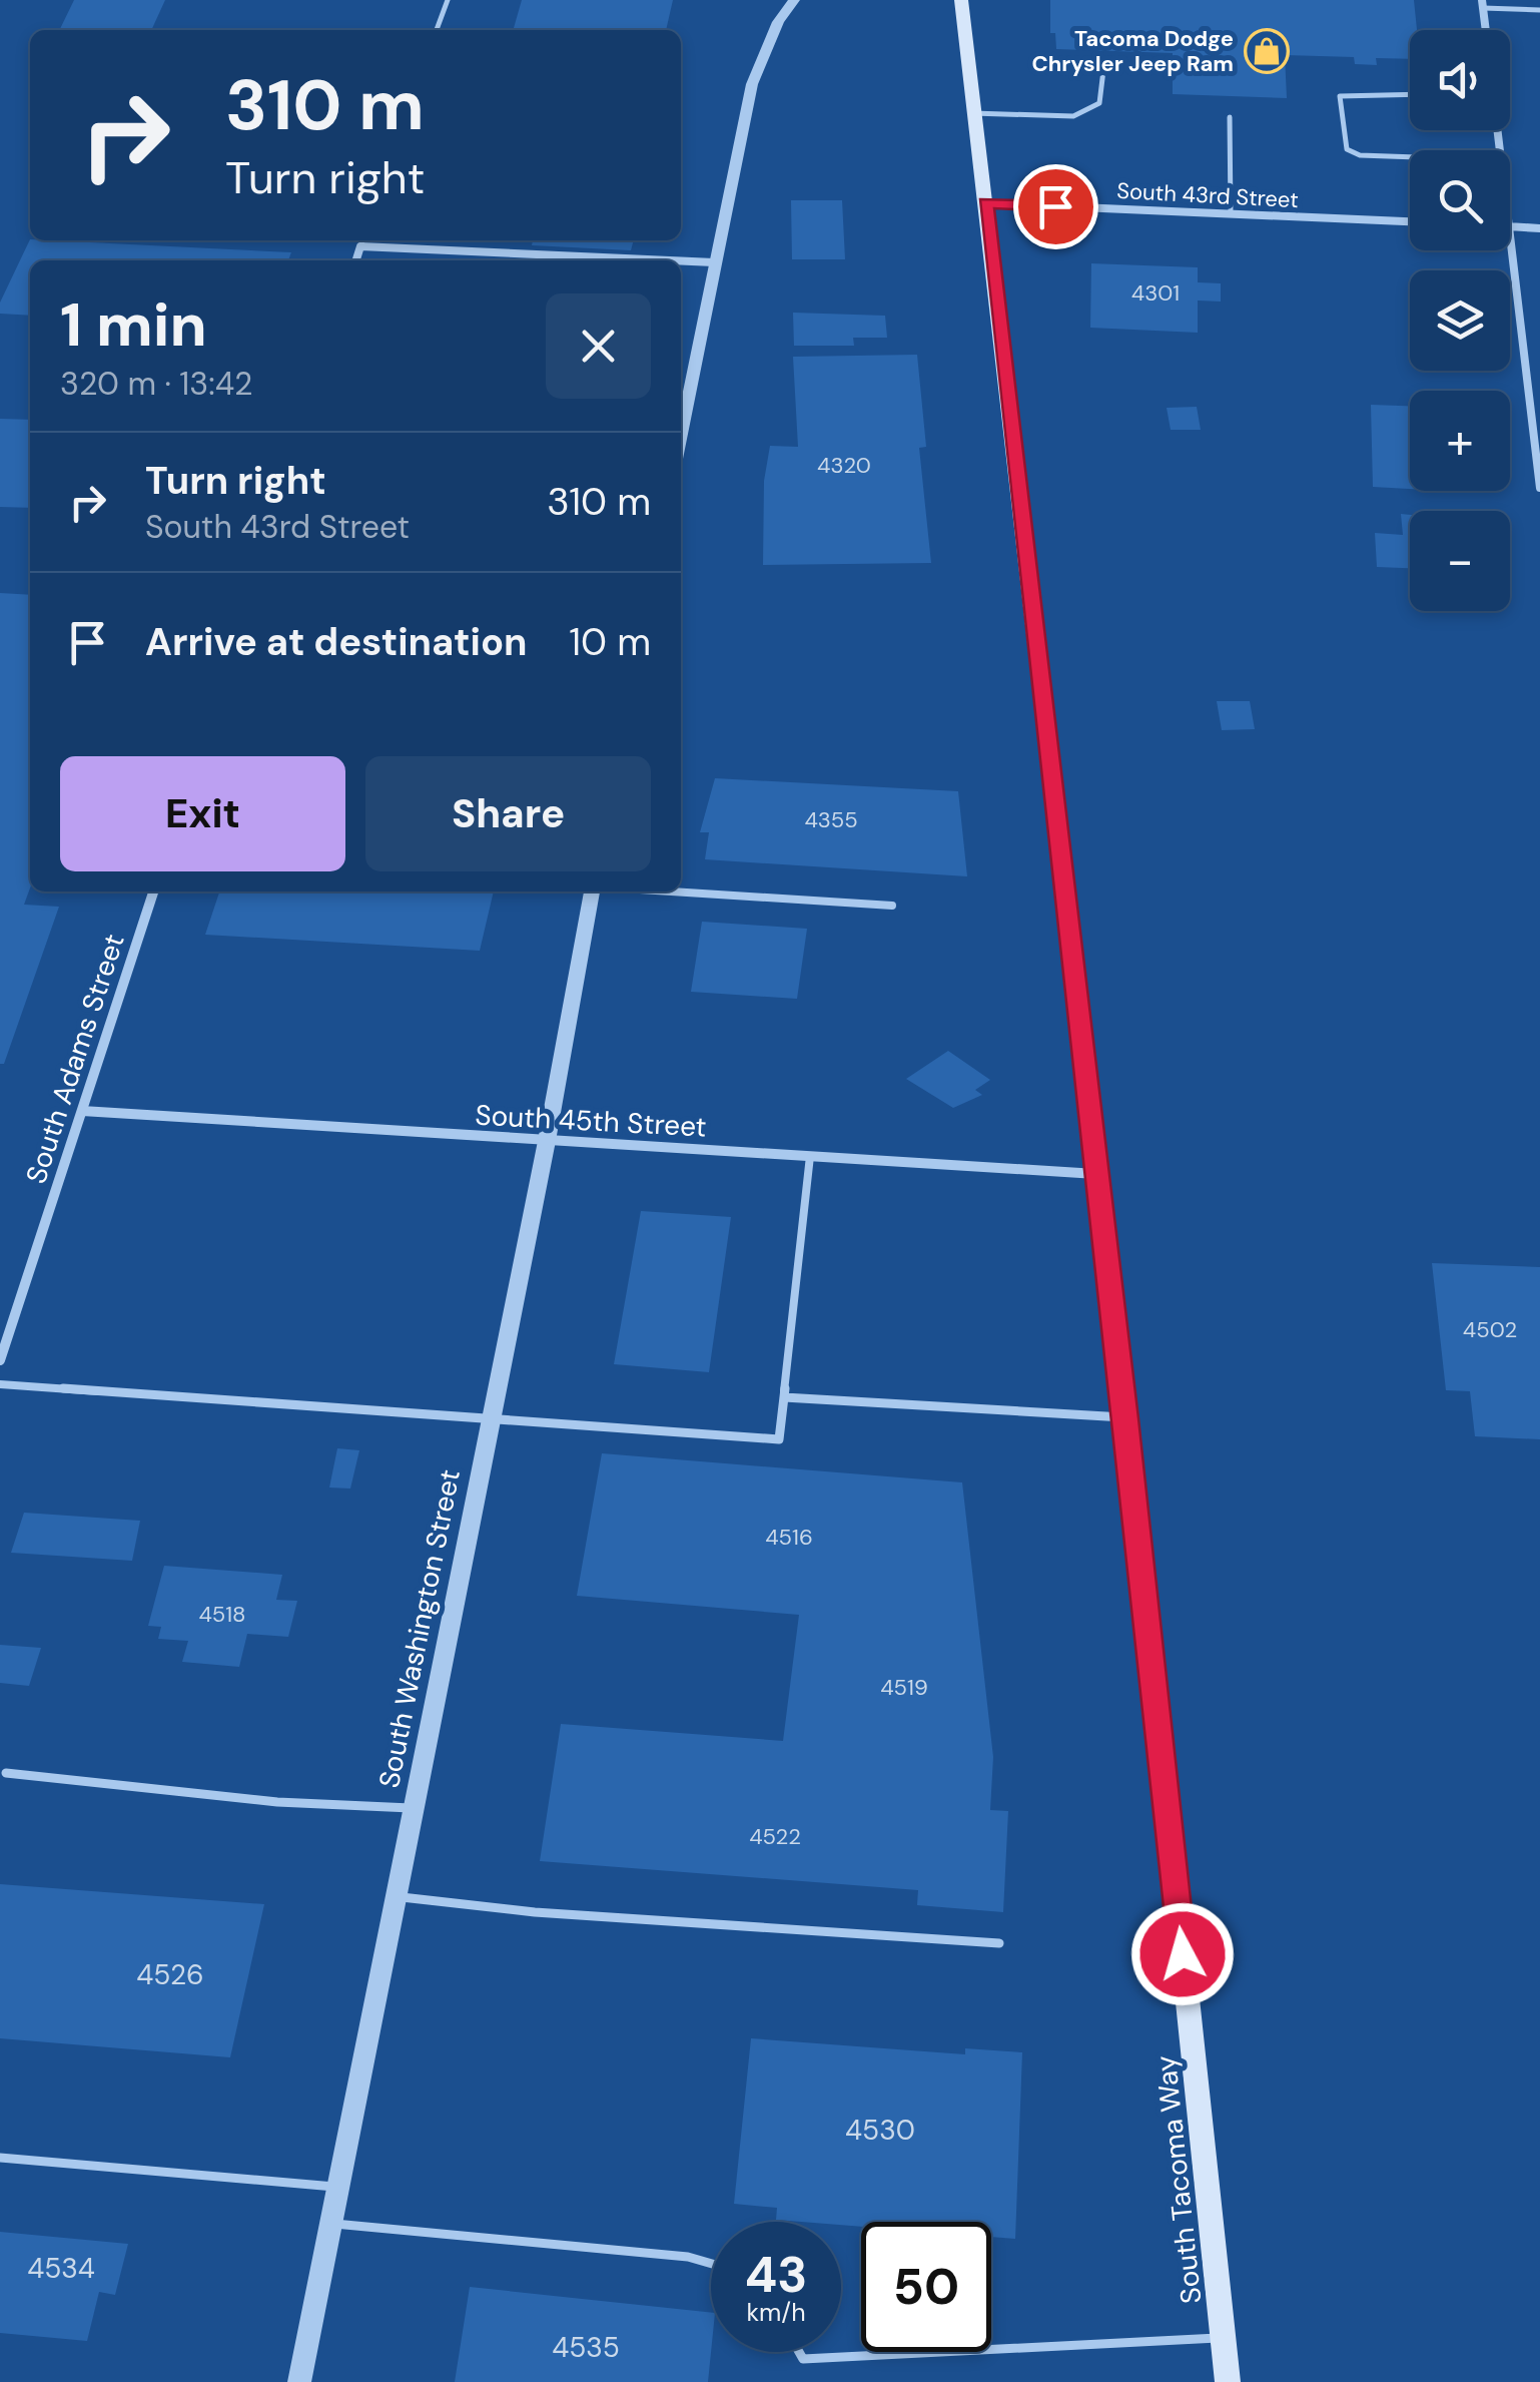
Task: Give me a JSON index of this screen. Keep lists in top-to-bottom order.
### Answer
{
  "streets": {
    "main road": ["South Tacoma Way"],
    "street": [
      "South 43rd Street",
      "South Adams Street",
      "South 45th Street",
      "South Washington Street"
    ]
  },
  "crossings": [
    ["South 43rd Street", "South Tacoma Way"],
    ["South Adams Street", "South 45th Street"],
    ["South 45th Street", "South Washington Street"],
    ["South 45th Street", "South Tacoma Way"]
  ],
  "places": {
    "shop": ["Tacoma Dodge Chrysler Jeep Ram"]
  },
  "house_numbers": [
    "4301",
    "4320",
    "4355",
    "4502",
    "4516",
    "4518",
    "4519",
    "4522",
    "4526",
    "4530",
    "4534",
    "4535"
  ],
  "page": {
    "map_buttons": ["+", "−"],
    "turn": ["310 m", "Turn right"],
    "heading": ["1 min", "320 m · 13:42"],
    "list": [
      {
        "name": "Turn right",
        "note": "South 43rd Street",
        "value": "310 m"
      },
      {
        "name": "Arrive at destination",
        "value": "10 m"
      }
    ],
    "buttons": ["Exit", "Share"],
    "speed": "43 km/h",
    "limit": "50"
  }
}
